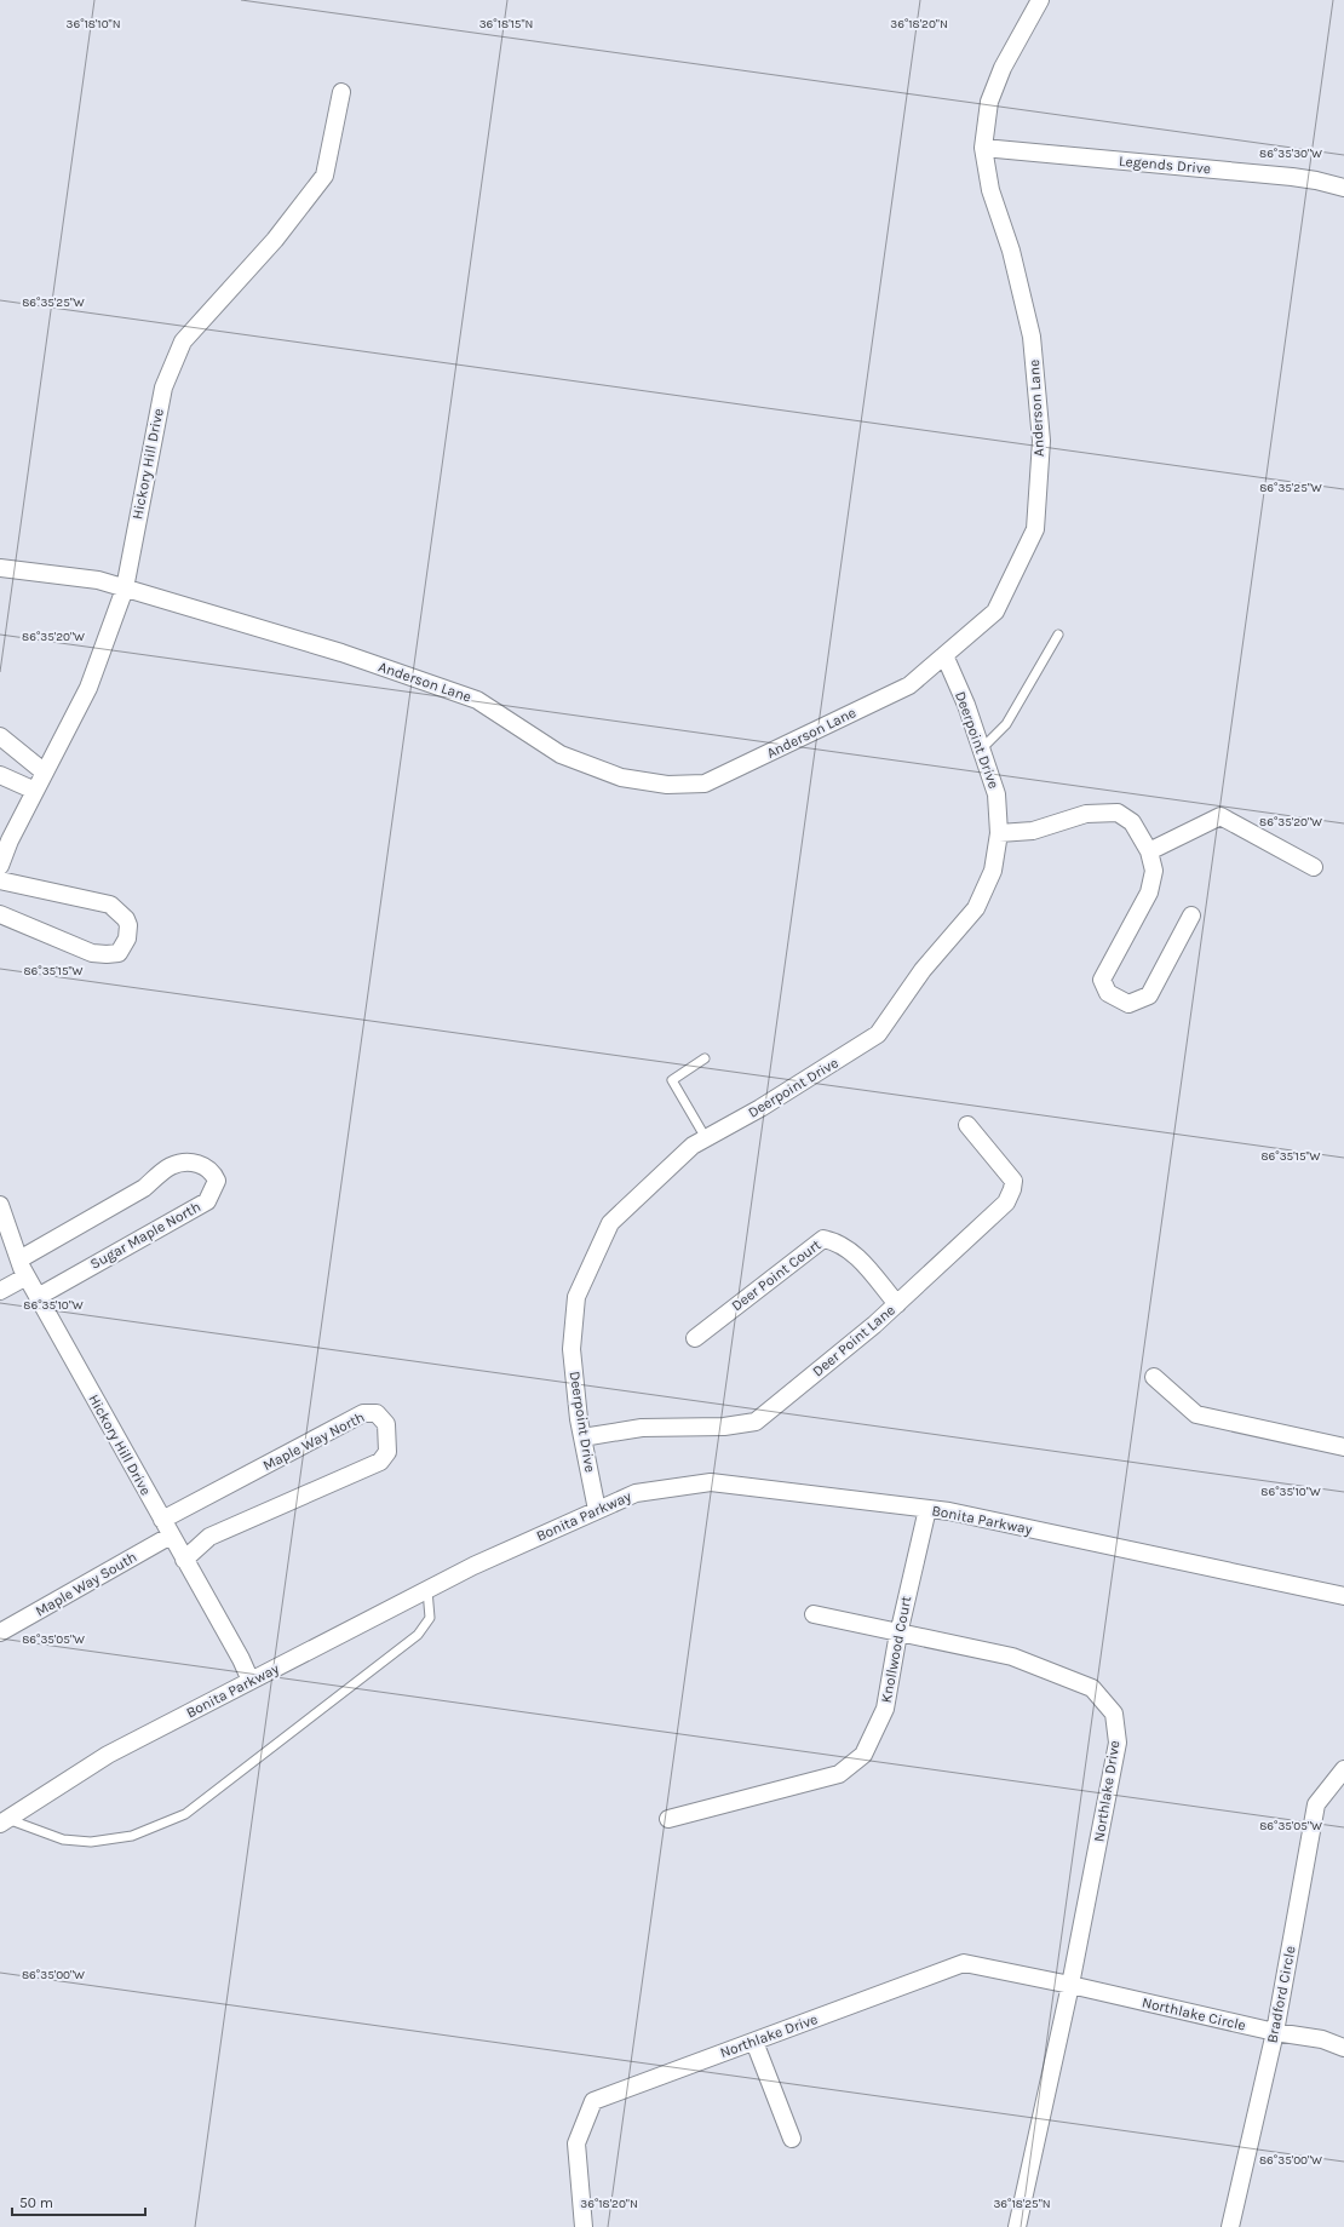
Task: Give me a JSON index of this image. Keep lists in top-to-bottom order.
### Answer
{
  "streets": {
    "street": [
      "Legends Drive",
      "Anderson Lane",
      "Hickory Hill Drive",
      "Deerpoint Drive",
      "Sugar Maple North",
      "Deer Point Court",
      "Deer Point Lane",
      "Maple Way North",
      "Bonita Parkway",
      "Maple Way South",
      "Knollwood Court",
      "Northlake Drive",
      "Bradford Circle",
      "Northlake Circle"
    ]
  },
  "crossings": [
    ["Legends Drive", "Anderson Lane"],
    ["Anderson Lane", "Hickory Hill Drive"],
    ["Anderson Lane", "Deerpoint Drive"],
    ["Hickory Hill Drive", "Sugar Maple North"],
    ["Hickory Hill Drive", "Maple Way North"],
    ["Hickory Hill Drive", "Bonita Parkway"],
    ["Hickory Hill Drive", "Maple Way South"],
    ["Deerpoint Drive", "Deer Point Lane"],
    ["Deerpoint Drive", "Bonita Parkway"],
    ["Deer Point Court", "Deer Point Lane"],
    ["Bonita Parkway", "Knollwood Court"],
    ["Knollwood Court", "Northlake Drive"],
    ["Northlake Drive", "Northlake Circle"],
    ["Bradford Circle", "Northlake Circle"]
  ],
  "scale_bar": "50 m",
  "coordinates": [
    "36°18'10\"N",
    "36°18'15\"N",
    "36°18'20\"N",
    "86°35'30\"W",
    "86°35'25\"W",
    "86°35'20\"W",
    "86°35'15\"W",
    "86°35'10\"W",
    "86°35'05\"W",
    "86°35'00\"W",
    "36°18'25\"N"
  ]
}
